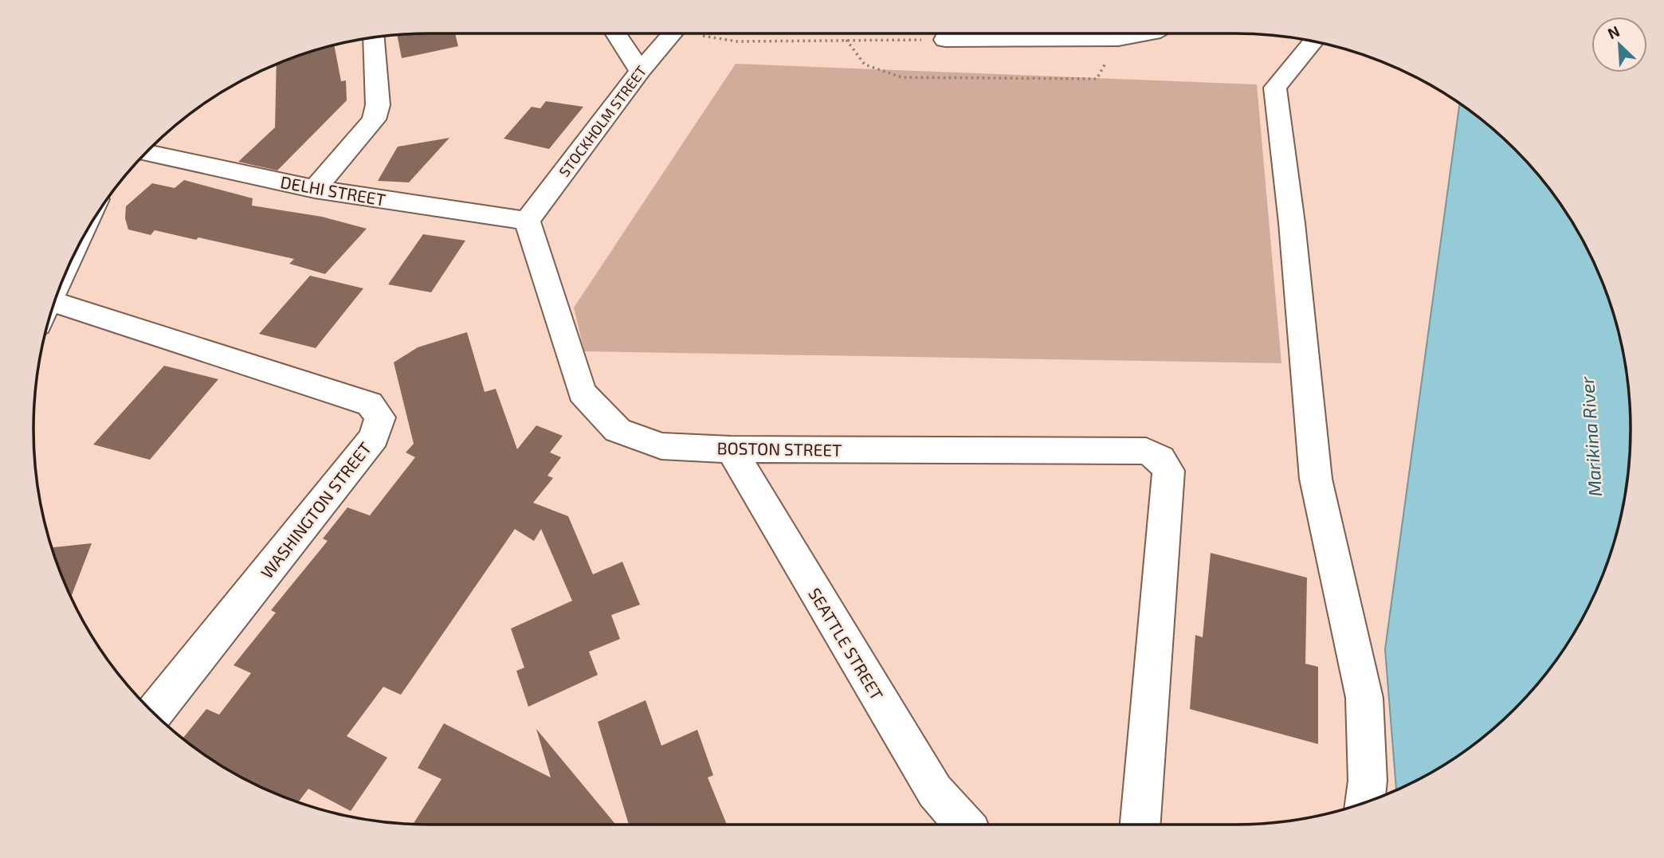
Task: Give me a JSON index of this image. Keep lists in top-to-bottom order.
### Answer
{
  "streets": {
    "street": [
      "STOCKHOLM STREET",
      "DELHI STREET",
      "BOSTON STREET",
      "WASHINGTON STREET",
      "SEATTLE STREET"
    ]
  },
  "crossings": [
    ["STOCKHOLM STREET", "DELHI STREET"],
    ["STOCKHOLM STREET", "BOSTON STREET"],
    ["DELHI STREET", "BOSTON STREET"],
    ["BOSTON STREET", "SEATTLE STREET"]
  ],
  "water": ["Marikina River"],
  "north": "top left"
}
